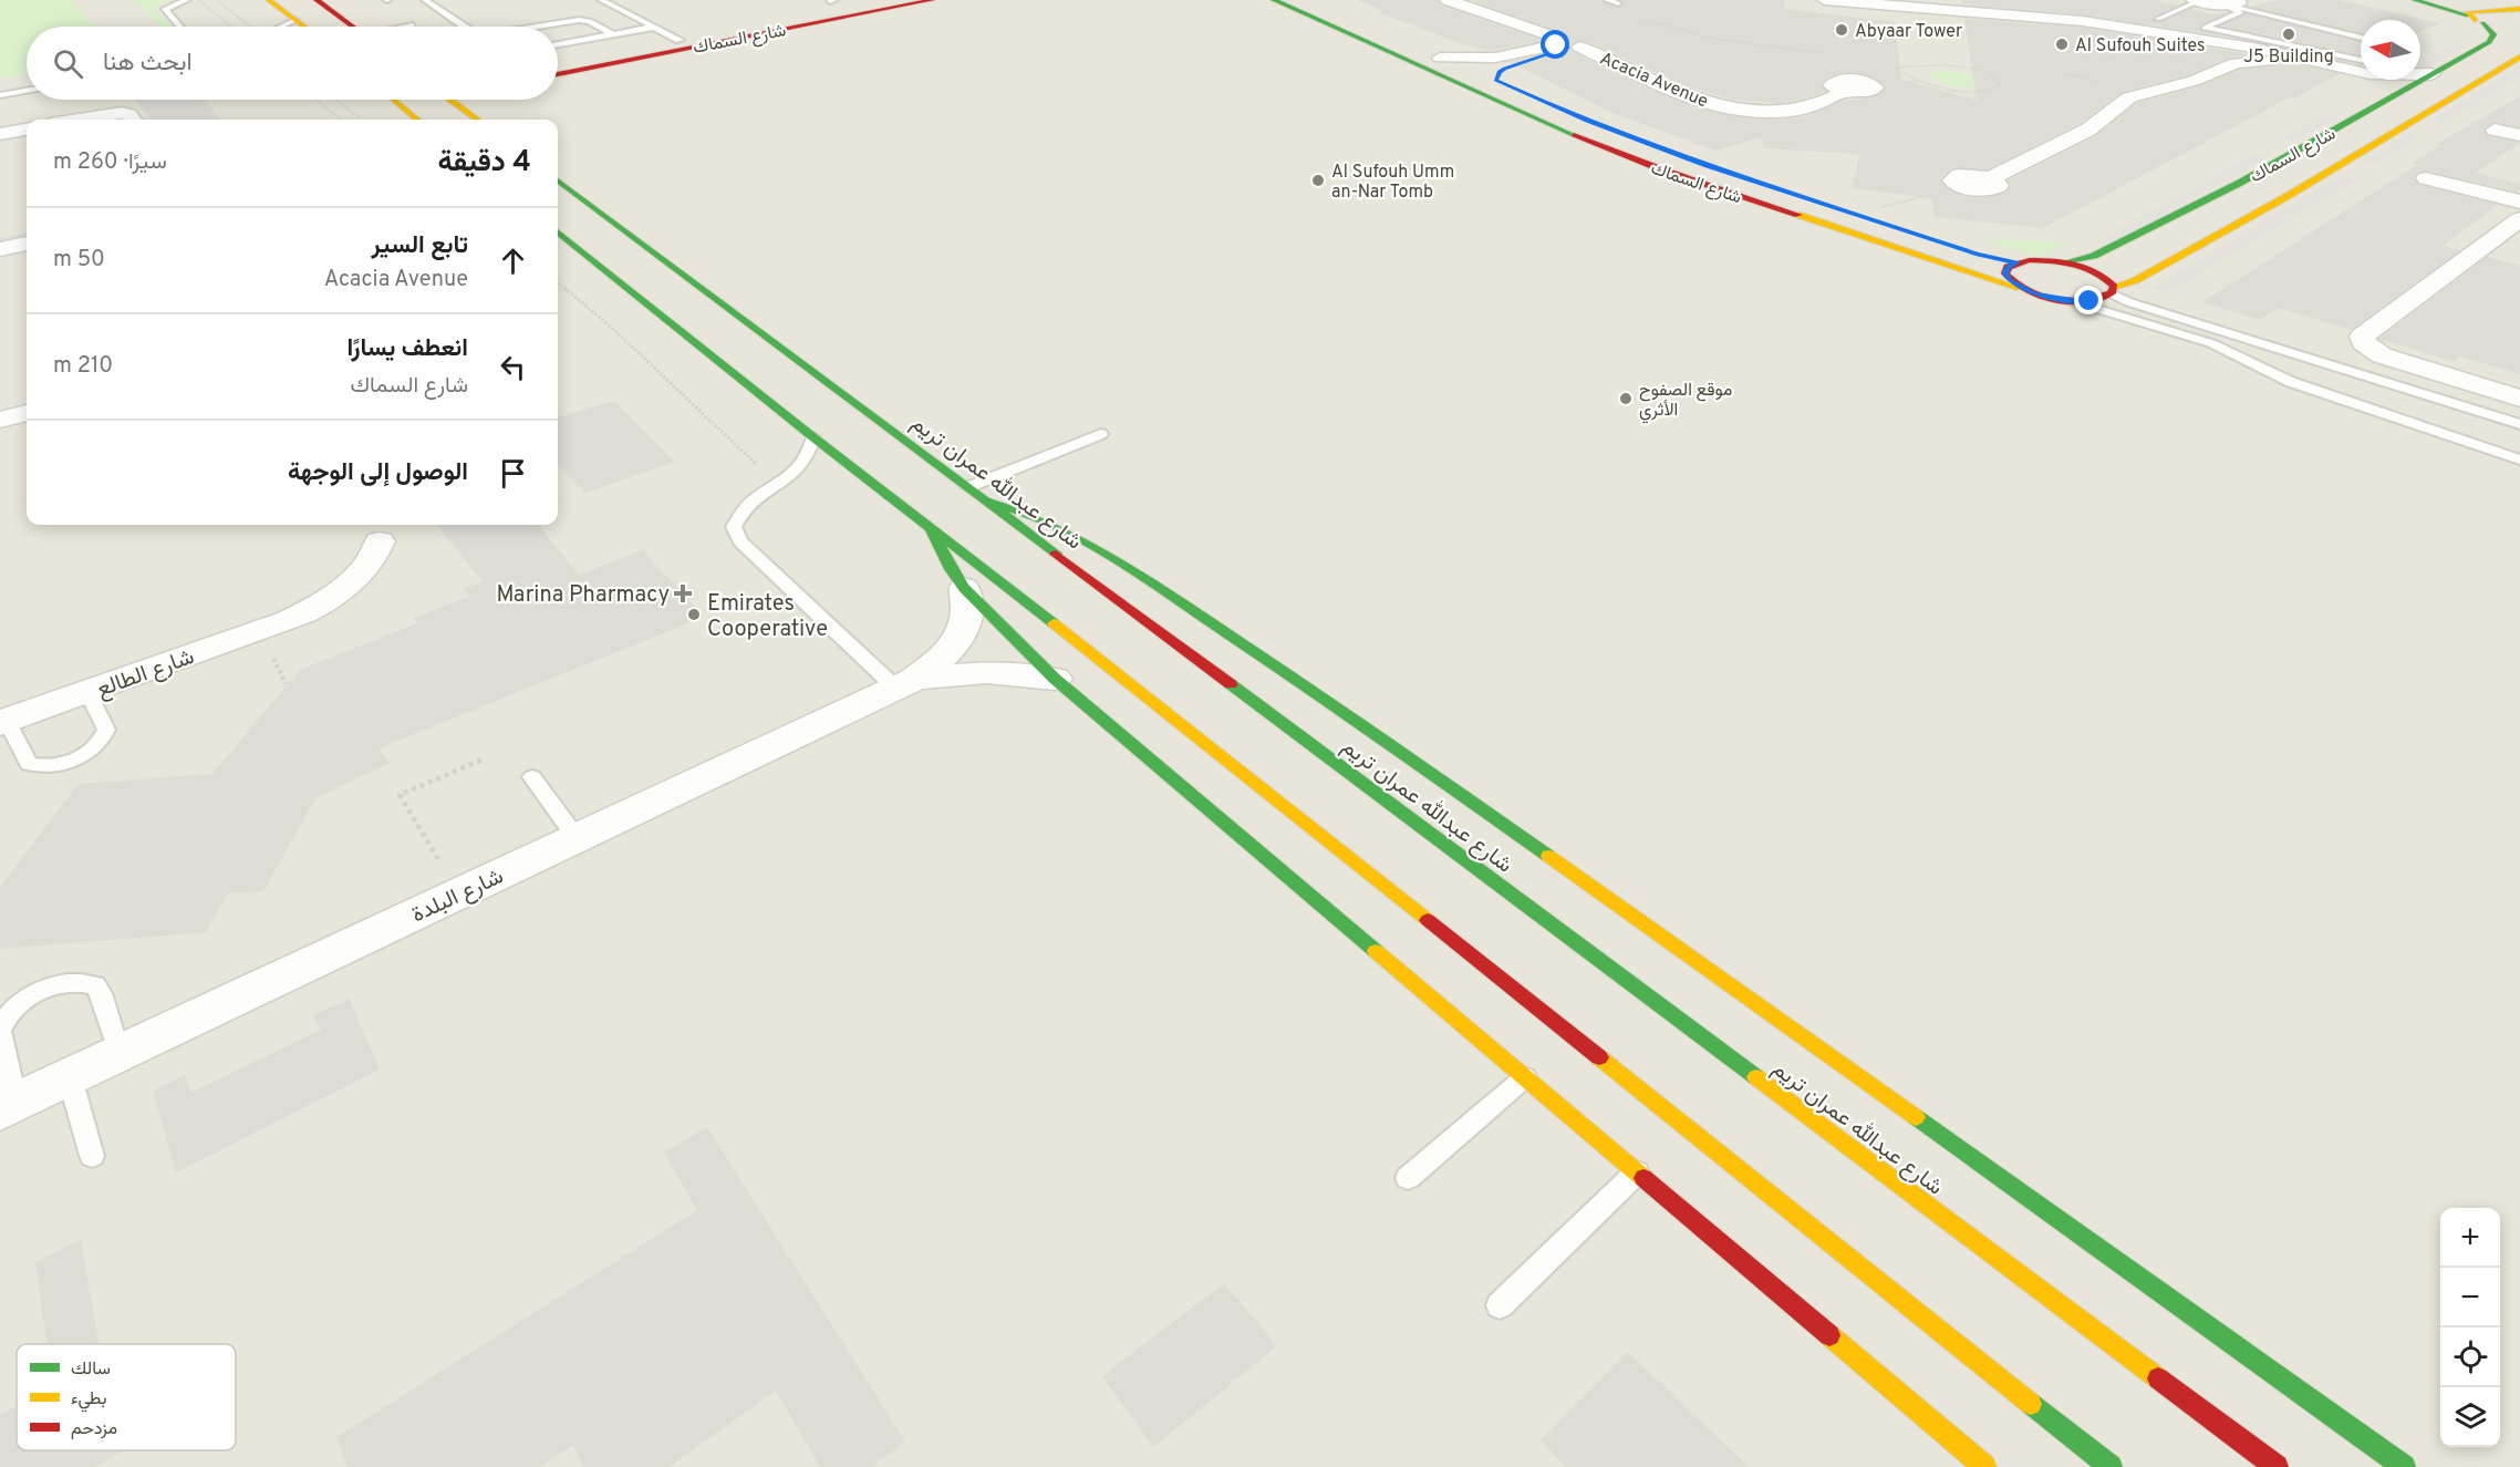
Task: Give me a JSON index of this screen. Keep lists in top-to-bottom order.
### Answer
{
  "streets": {
    "street": [
      "شارع السماك",
      "Acacia Avenue",
      "شارع عبدالله عمران تريم",
      "شارع الطالع",
      "شارع البلدة"
    ]
  },
  "places": {
    "other": [
      "Abyaar Tower",
      "J5 Building",
      "Al Sufouh Suites",
      "Al Sufouh Umm an-Nar Tomb",
      "موقع الصفوح الأثري",
      "Emirates Cooperative"
    ],
    "health": ["Marina Pharmacy"]
  },
  "legend": ["سالك", "بطيء", "مزدحم"],
  "north": "left",
  "page": {
    "search": "ابحث هنا",
    "heading": ["4 دقيقة", "سيرًا · 260 m"],
    "list": [
      ["تابع السير", "Acacia Avenue", "50 m"],
      ["انعطف يسارًا", "شارع السماك", "210 m"],
      "الوصول إلى الوجهة"
    ],
    "map_buttons": ["+", "−"]
  }
}
